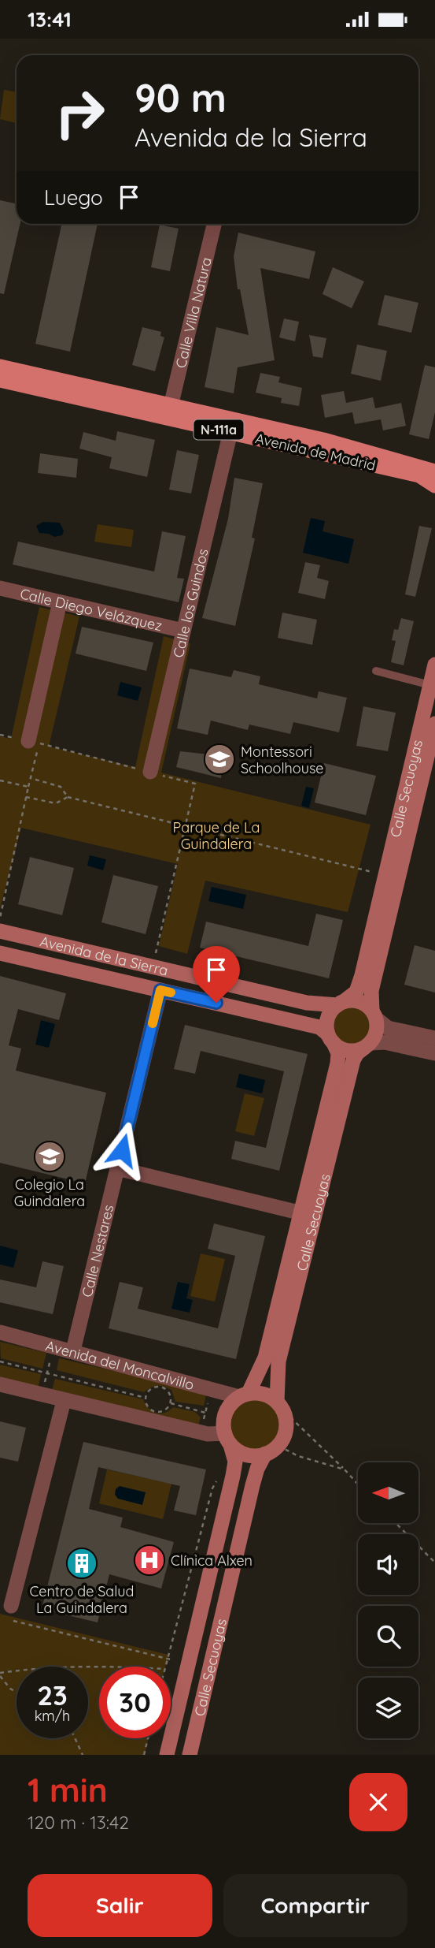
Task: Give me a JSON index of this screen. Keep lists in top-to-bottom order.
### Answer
{
  "streets": {
    "main road": [
      "N-111a",
      "Avenida de Madrid",
      "Calle Secuoyas",
      "Avenida de la Sierra"
    ],
    "street": [
      "Calle Villa Natura",
      "Calle los Guindos",
      "Calle Diego Velázquez",
      "Calle Nestares",
      "Avenida del Moncalvillo"
    ]
  },
  "crossings": [
    ["Calle Villa Natura", "Avenida de Madrid"],
    ["Avenida de Madrid", "Calle los Guindos"],
    ["Calle los Guindos", "Calle Diego Velázquez"],
    ["Calle Secuoyas", "Avenida de la Sierra"],
    ["Calle Secuoyas", "Avenida del Moncalvillo"],
    ["Avenida de la Sierra", "Calle Nestares"],
    ["Calle Nestares", "Avenida del Moncalvillo"]
  ],
  "parks": ["Parque de La Guindalera"],
  "places": {
    "school or university": ["Montessori Schoolhouse", "Colegio La Guindalera"],
    "hospital": ["Clínica Alxen"],
    "building": ["Centro de Salud La Guindalera"]
  },
  "north": "left",
  "page": {
    "status": "13:41",
    "turn": ["90 m", "Avenida de la Sierra"],
    "then": "Luego",
    "speed": "23 km/h",
    "limit": "30",
    "heading": ["1 min", "120 m · 13:42"],
    "buttons": ["Salir", "Compartir"]
  }
}
